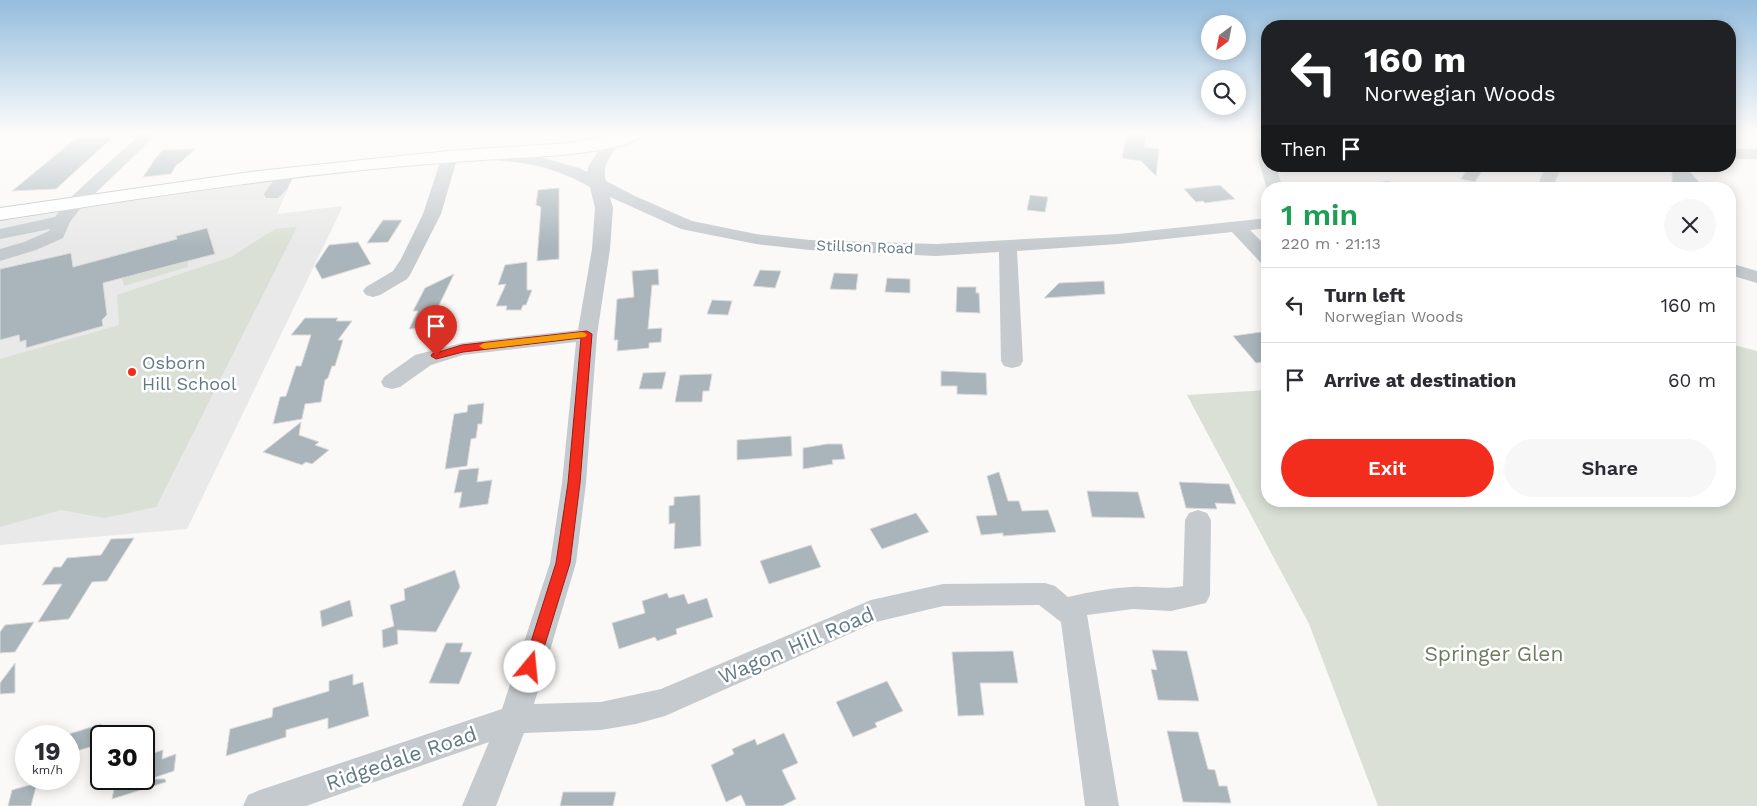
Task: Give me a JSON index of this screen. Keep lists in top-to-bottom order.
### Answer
{
  "streets": {
    "main road": ["Stillson Road"],
    "street": ["Wagon Hill Road", "Ridgedale Road"]
  },
  "crossings": [
    ["Wagon Hill Road", "Ridgedale Road"]
  ],
  "parks": ["Springer Glen"],
  "places": ["Osborn Hill School"],
  "north": "bottom left",
  "page": {
    "turn": ["160 m", "Norwegian Woods"],
    "then": "Then",
    "heading": ["1 min", "220 m · 21:13"],
    "list": [
      {
        "name": "Turn left",
        "note": "Norwegian Woods",
        "value": "160 m"
      },
      {
        "name": "Arrive at destination",
        "value": "60 m"
      }
    ],
    "buttons": ["Exit", "Share"],
    "speed": "19 km/h",
    "limit": "30"
  }
}
